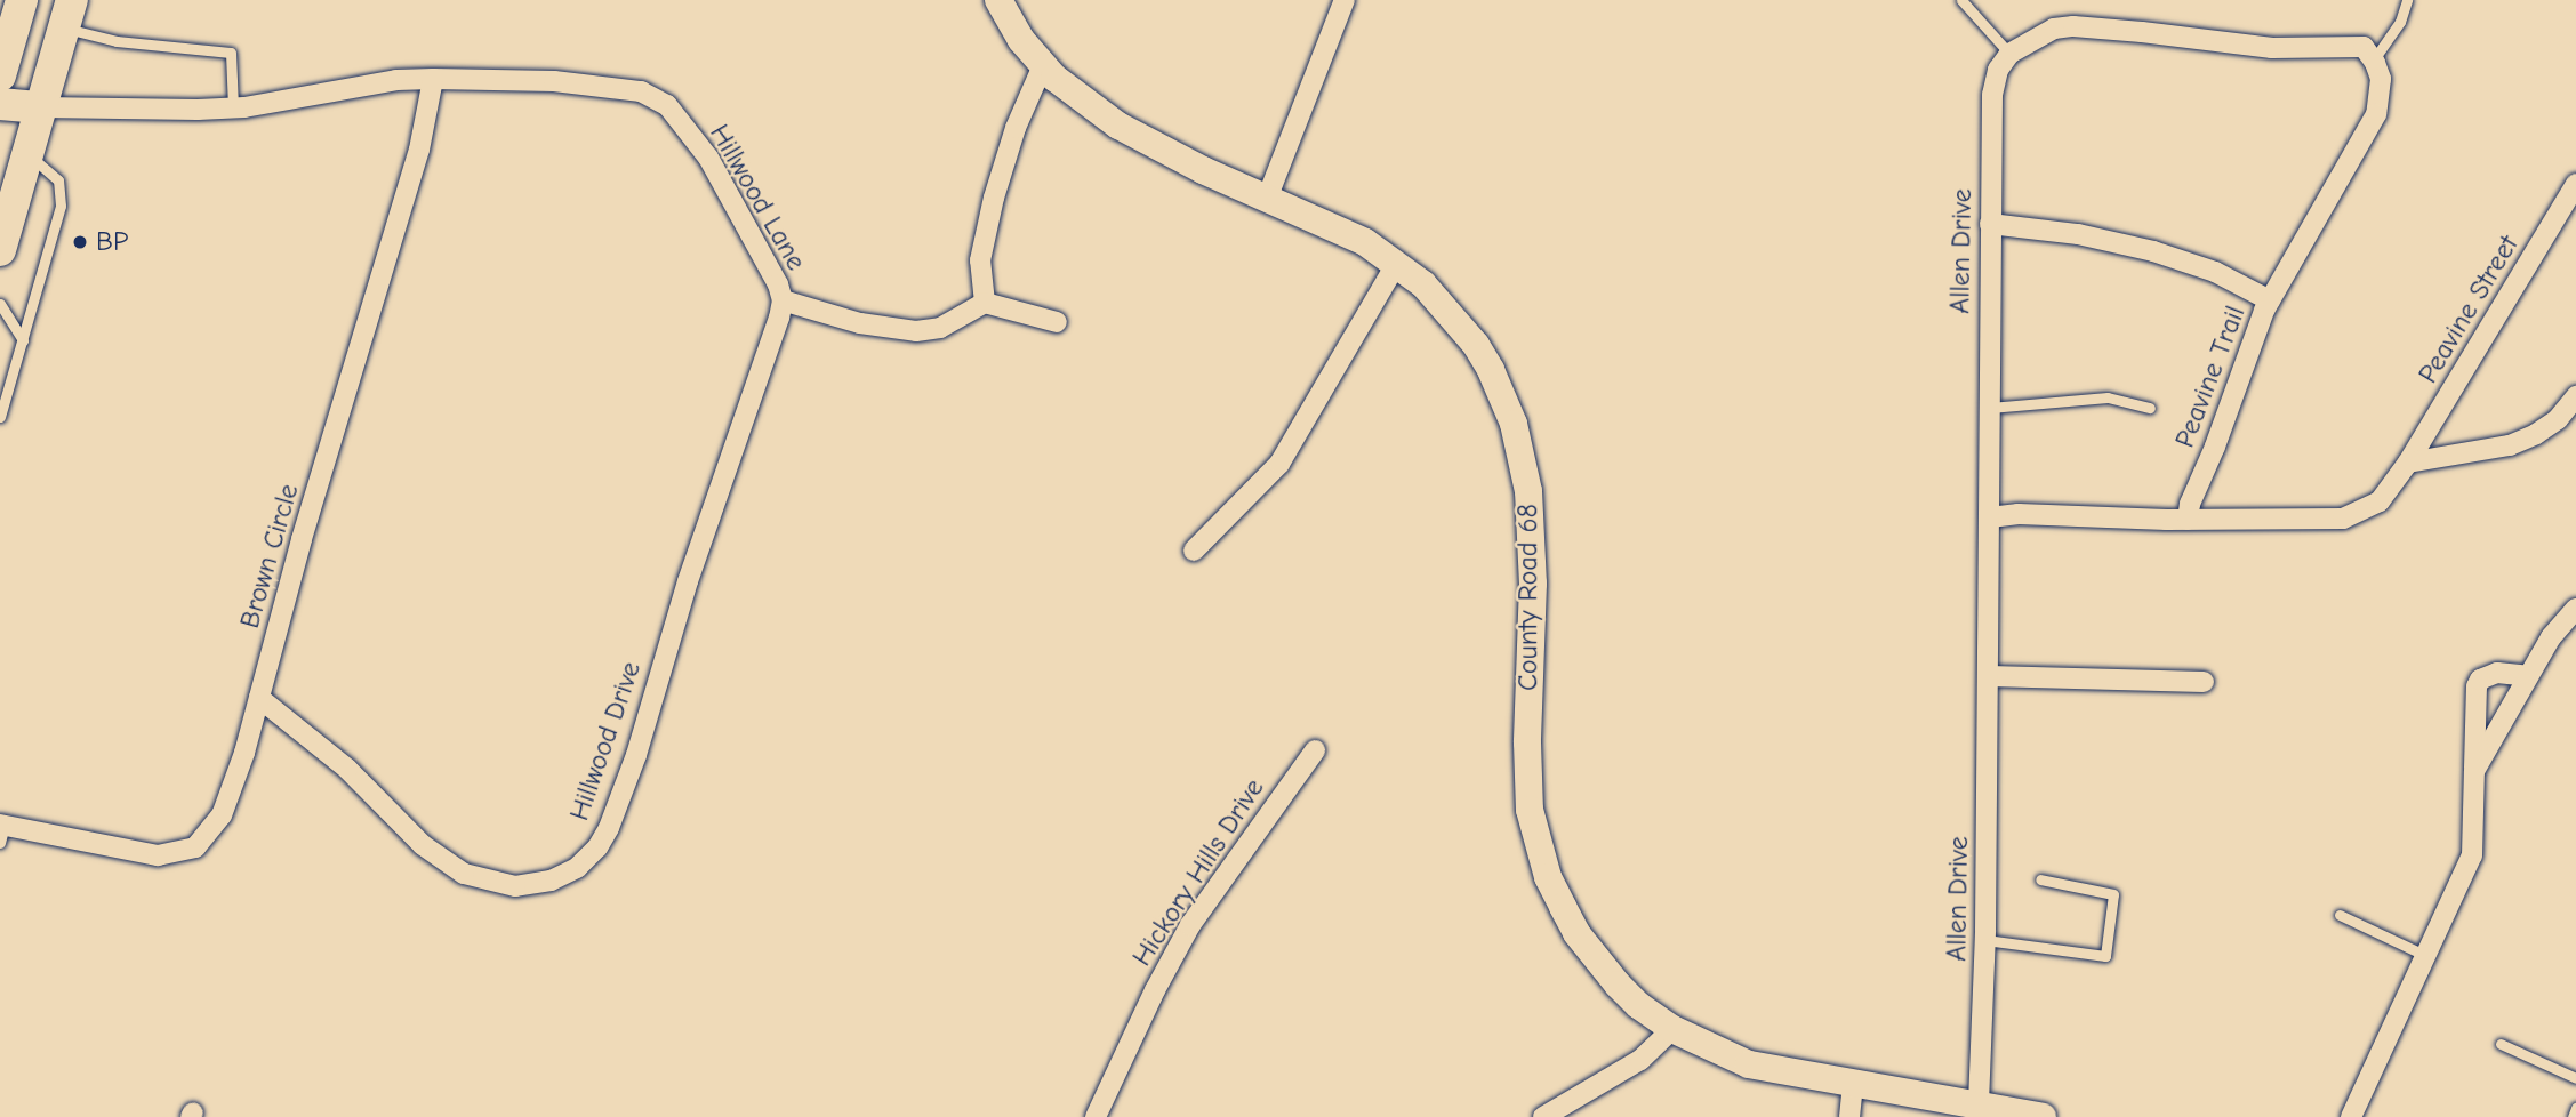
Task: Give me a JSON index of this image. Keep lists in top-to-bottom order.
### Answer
{
  "streets": {
    "street": [
      "Hillwood Lane",
      "Allen Drive",
      "Peavine Street",
      "Peavine Trail",
      "Brown Circle",
      "County Road 68",
      "Hillwood Drive",
      "Hickory Hills Drive"
    ]
  },
  "crossings": [
    ["Hillwood Lane", "Brown Circle"],
    ["Hillwood Lane", "Hillwood Drive"],
    ["Allen Drive", "Peavine Trail"],
    ["Allen Drive", "County Road 68"],
    ["Peavine Street", "Peavine Trail"],
    ["Brown Circle", "Hillwood Drive"]
  ],
  "places": ["BP"]
}
